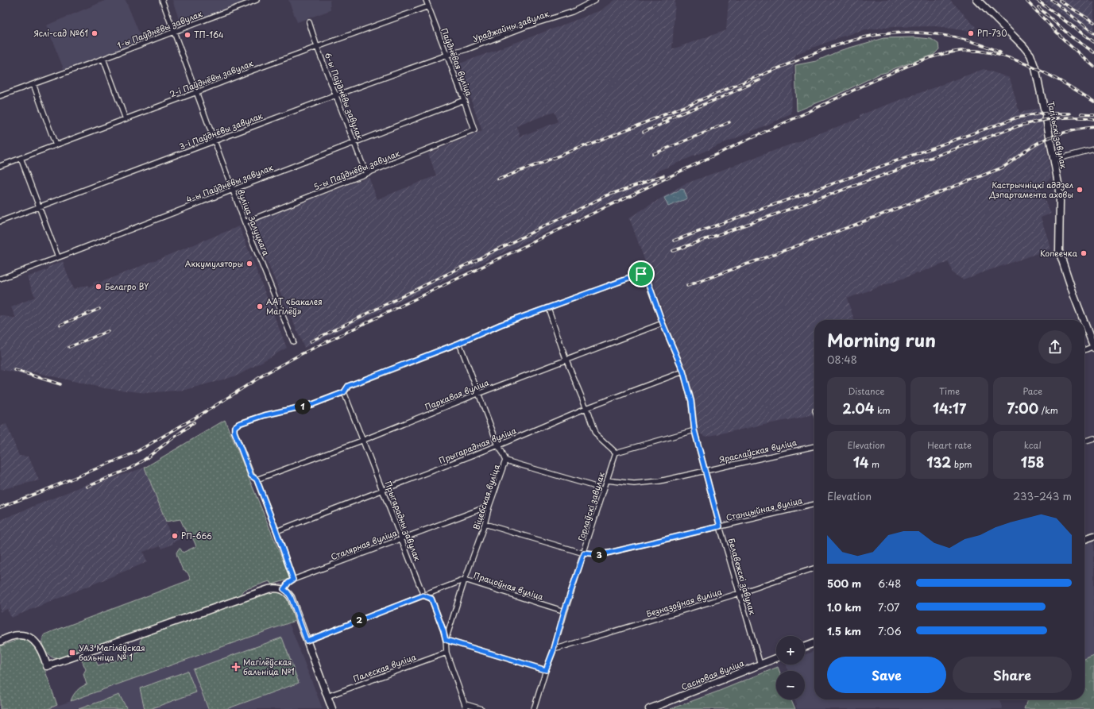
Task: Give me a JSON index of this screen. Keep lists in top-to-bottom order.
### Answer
{
  "streets": {
    "main road": ["Тагільскі завулак", "Сасновая вуліца"],
    "street": [
      "Ураджайны завулак",
      "1-ы Паўднёвы завулак",
      "Паўднёвая вуліца",
      "2-і Паўднёвы завулак",
      "6-ы Паўднёвы завулак",
      "3-і Паўднёвы завулак",
      "5-ы Паўднёвы завулак",
      "4-ы Паўднёвы завулак",
      "вуліца Залуцкага",
      "Паркавая вуліца",
      "Прыгарадная вуліца",
      "Яраслаўская вуліца",
      "Віцебская вуліца",
      "Горлаўскі завулак",
      "Станцыйная вуліца",
      "Прыгарадны завулак",
      "Сталярная вуліца",
      "Белавежскі завулак",
      "Працоўная вуліца",
      "Безназоўная вуліца",
      "Палеская вуліца"
    ]
  },
  "crossings": [
    ["Ураджайны завулак", "Паўднёвая вуліца"],
    ["Ураджайны завулак", "3-і Паўднёвы завулак"],
    ["1-ы Паўднёвы завулак", "вуліца Залуцкага"],
    ["Паўднёвая вуліца", "2-і Паўднёвы завулак"],
    ["Паўднёвая вуліца", "3-і Паўднёвы завулак"],
    ["Паўднёвая вуліца", "5-ы Паўднёвы завулак"],
    ["Паўднёвая вуліца", "4-ы Паўднёвы завулак"],
    ["2-і Паўднёвы завулак", "6-ы Паўднёвы завулак"],
    ["2-і Паўднёвы завулак", "вуліца Залуцкага"],
    ["6-ы Паўднёвы завулак", "3-і Паўднёвы завулак"],
    ["6-ы Паўднёвы завулак", "5-ы Паўднёвы завулак"],
    ["6-ы Паўднёвы завулак", "4-ы Паўднёвы завулак"],
    ["3-і Паўднёвы завулак", "вуліца Залуцкага"],
    ["5-ы Паўднёвы завулак", "вуліца Залуцкага"],
    ["4-ы Паўднёвы завулак", "вуліца Залуцкага"],
    ["Паркавая вуліца", "Віцебская вуліца"],
    ["Паркавая вуліца", "Прыгарадны завулак"],
    ["Паркавая вуліца", "Белавежскі завулак"],
    ["Прыгарадная вуліца", "Віцебская вуліца"],
    ["Прыгарадная вуліца", "Прыгарадны завулак"],
    ["Прыгарадная вуліца", "Белавежскі завулак"],
    ["Яраслаўская вуліца", "Горлаўскі завулак"],
    ["Яраслаўская вуліца", "Белавежскі завулак"],
    ["Віцебская вуліца", "Прыгарадны завулак"],
    ["Віцебская вуліца", "Сталярная вуліца"],
    ["Віцебская вуліца", "Працоўная вуліца"],
    ["Горлаўскі завулак", "Станцыйная вуліца"],
    ["Горлаўскі завулак", "Працоўная вуліца"],
    ["Горлаўскі завулак", "Безназоўная вуліца"],
    ["Станцыйная вуліца", "Белавежскі завулак"],
    ["Прыгарадны завулак", "Сталярная вуліца"],
    ["Прыгарадны завулак", "Працоўная вуліца"],
    ["Прыгарадны завулак", "Палеская вуліца"],
    ["Белавежскі завулак", "Безназоўная вуліца"],
    ["Белавежскі завулак", "Сасновая вуліца"]
  ],
  "places": {
    "other": [
      "Яслі-сад №61",
      "РП-730",
      "ТП-164",
      "Кастрычніцкі аддзел Дэпартамента аховы",
      "Копеечка",
      "Аккумуляторы",
      "Белагро BY",
      "ААТ «Бакалея Магілёў»",
      "РП-666"
    ],
    "transit": ["УАЗ Магілёўская бальніца № 1"],
    "health": ["Магілёўская бальніца №1"]
  },
  "page": {
    "heading": ["Morning run", "08:48"],
    "stats": [
      ["Distance", "2.04 km"],
      ["Time", "14:17"],
      ["Pace", "7:00 /km"],
      ["Elevation", "14 m"],
      ["Heart rate", "132 bpm"],
      ["kcal", "158"]
    ],
    "pins": ["1", "3", "2"],
    "chart": ["Elevation", "233–243 m"],
    "list": [
      {
        "name": "500 m",
        "note": "6:48"
      },
      {
        "name": "1.0 km",
        "note": "7:07"
      },
      {
        "name": "1.5 km",
        "note": "7:06"
      }
    ],
    "map_buttons": ["+", "−"],
    "buttons": ["Save", "Share"]
  }
}
